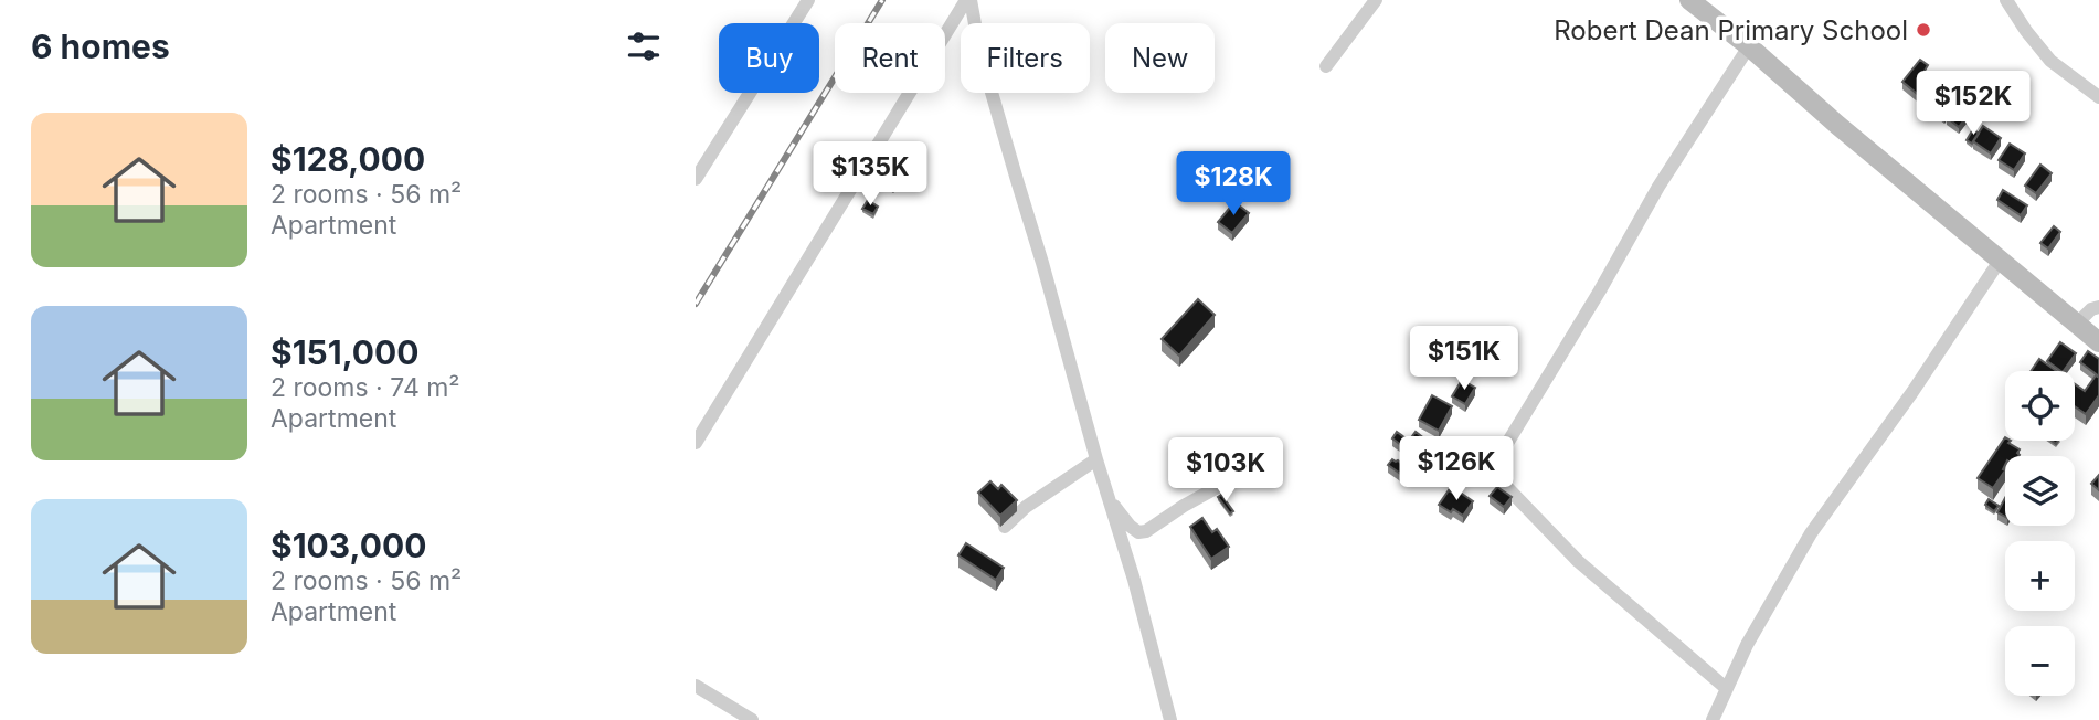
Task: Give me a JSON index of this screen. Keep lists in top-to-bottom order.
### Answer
{
  "places": ["Robert Dean Primary School"],
  "page": {
    "heading": "6 homes",
    "chip": [
      "Buy",
      "Rent",
      "Filters",
      "New"
    ],
    "price": [
      "$152K",
      "$135K",
      "$128K",
      "$151K",
      "$126K",
      "$103K"
    ],
    "list": [
      {
        "name": "$128,000",
        "note": "2 rooms · 56 m² · Apartment"
      },
      {
        "name": "$151,000",
        "note": "2 rooms · 74 m² · Apartment"
      },
      {
        "name": "$103,000",
        "note": "2 rooms · 56 m² · Apartment"
      }
    ],
    "map_buttons": ["+", "−"]
  }
}
